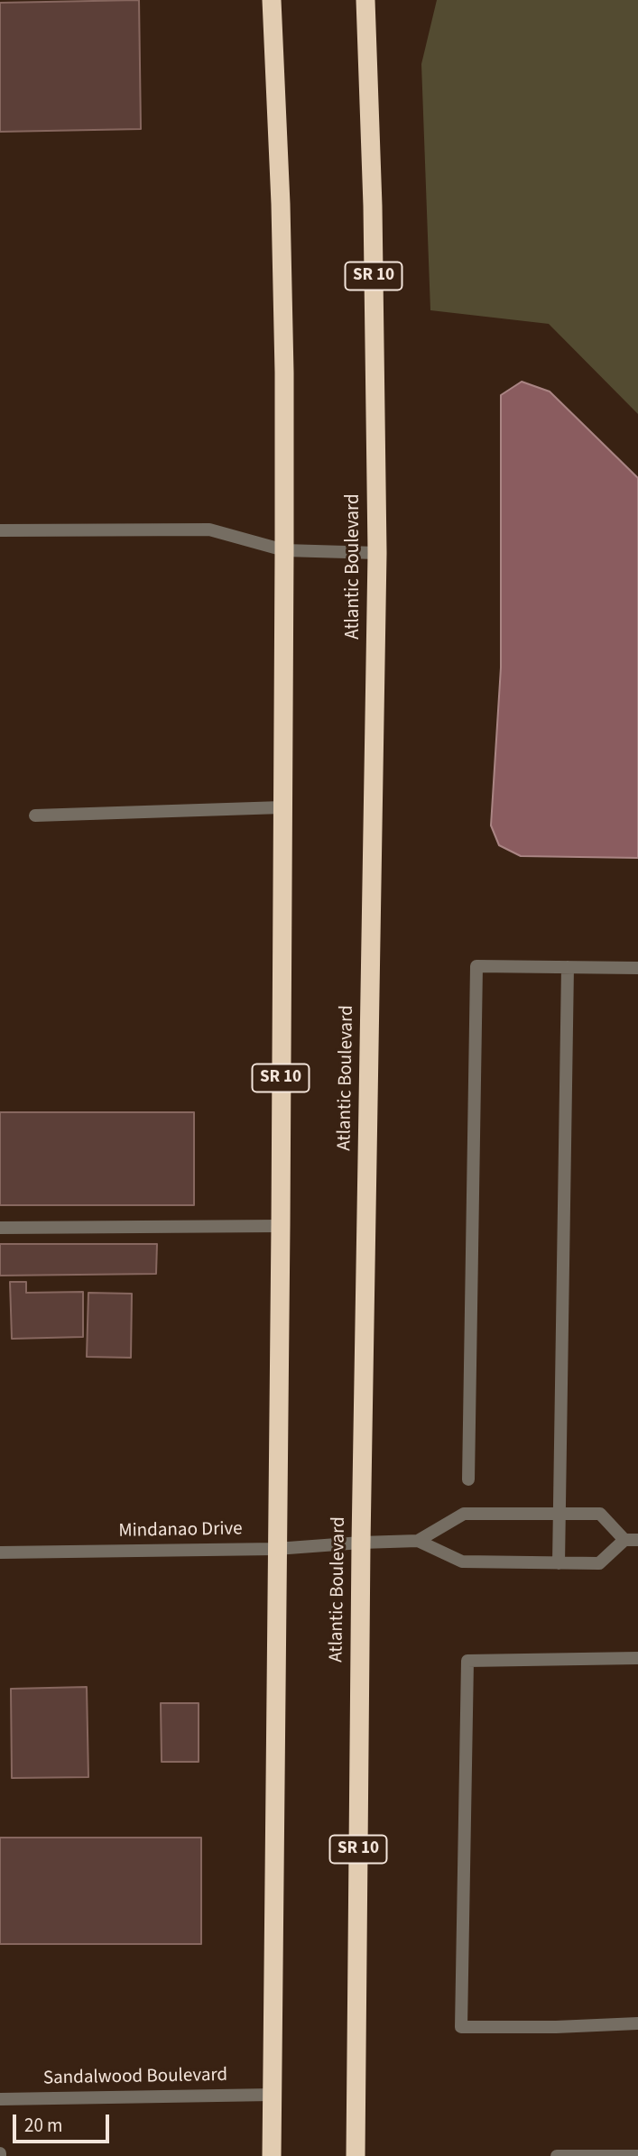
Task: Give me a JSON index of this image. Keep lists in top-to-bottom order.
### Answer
{
  "streets": {
    "highway": ["SR 10", "Atlantic Boulevard"],
    "street": ["Mindanao Drive", "Sandalwood Boulevard"]
  },
  "crossings": [
    ["SR 10", "Mindanao Drive"],
    ["SR 10", "Sandalwood Boulevard"],
    ["Atlantic Boulevard", "Mindanao Drive"]
  ],
  "scale_bar": "20 m"
}
